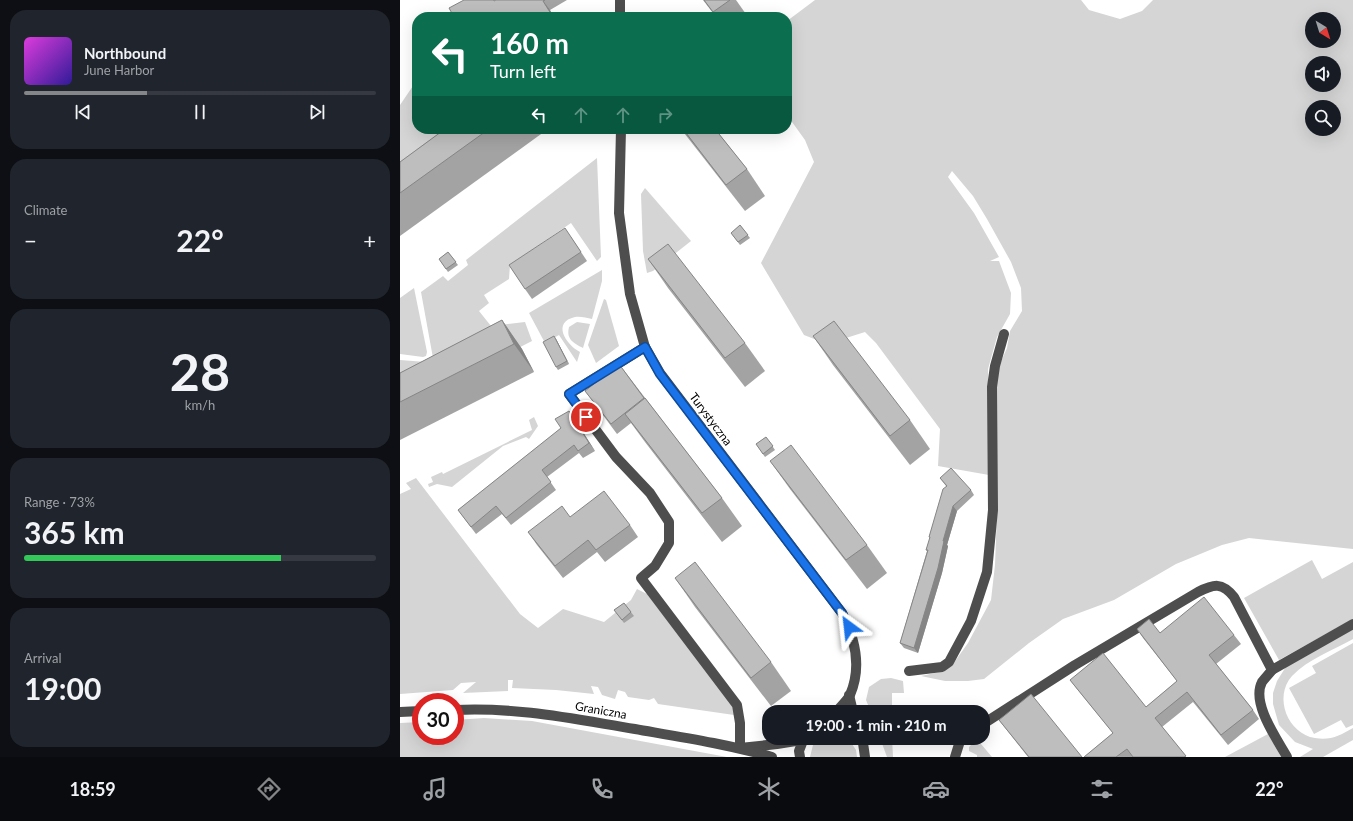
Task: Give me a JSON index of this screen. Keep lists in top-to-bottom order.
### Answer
{
  "streets": {
    "street": ["Turystyczna", "Graniczna"]
  },
  "north": "bottom right",
  "page": {
    "turn": ["160 m", "Turn left"],
    "song": ["Northbound", "June Harbor"],
    "tile": [
      "Climate",
      ["28", "km/h"],
      ["Range · 73%", "365 km"],
      ["Arrival", "19:00"]
    ],
    "heat": ["−", "22°", "+"],
    "limit": "30",
    "trip": "19:00 · 1 min · 210 m",
    "tabs": ["18:59", "22°"]
  }
}
